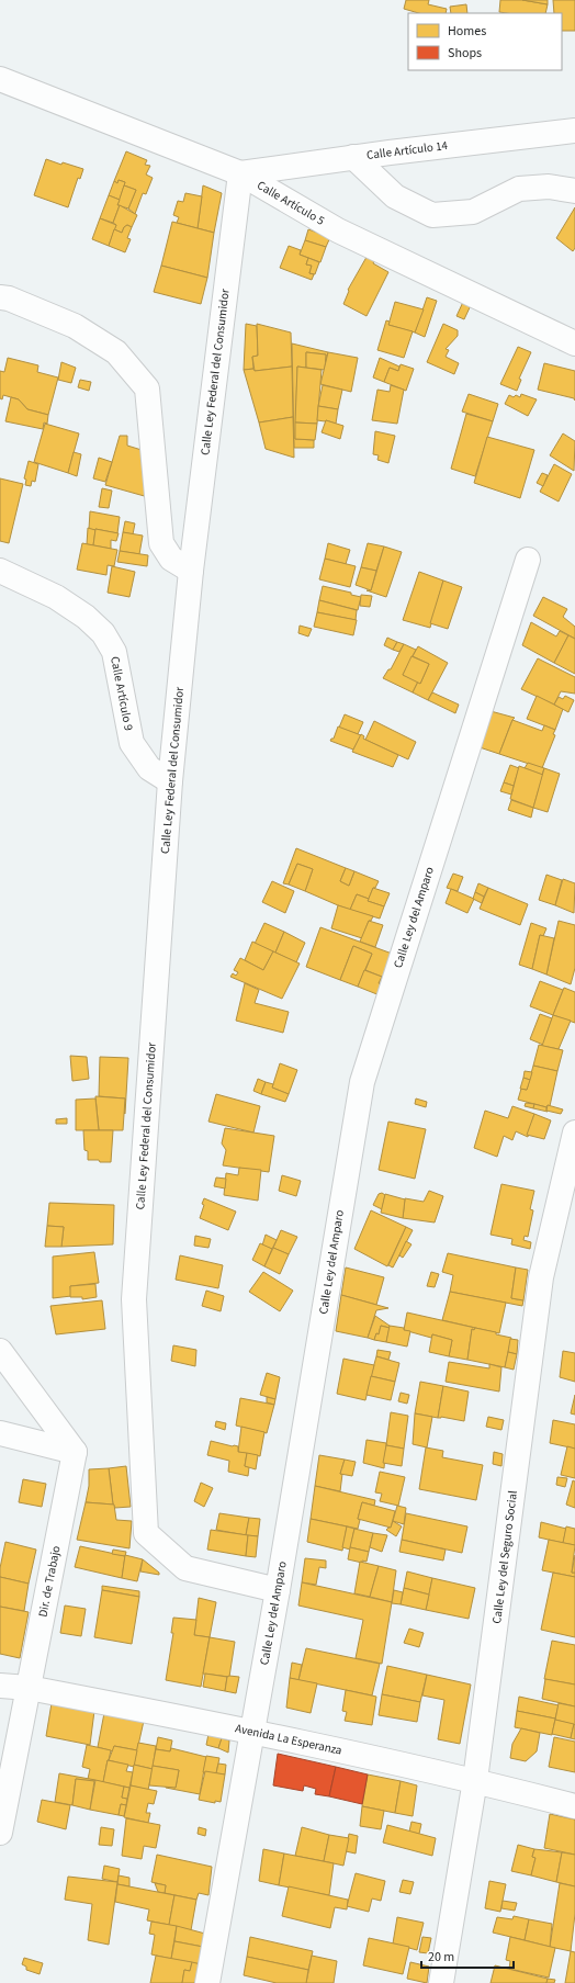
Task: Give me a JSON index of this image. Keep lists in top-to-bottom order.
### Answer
{
  "streets": {
    "street": [
      "Calle Artículo 14",
      "Calle Artículo 5",
      "Calle Ley Federal del Consumidor",
      "Calle Artículo 9",
      "Calle Ley del Amparo",
      "Calle Ley del Seguro Social",
      "Dir. de Trabajo",
      "Avenida La Esperanza"
    ]
  },
  "crossings": [
    ["Calle Artículo 14", "Calle Artículo 5"],
    ["Calle Artículo 14", "Calle Ley Federal del Consumidor"],
    ["Calle Artículo 5", "Calle Ley Federal del Consumidor"],
    ["Calle Ley Federal del Consumidor", "Calle Artículo 9"],
    ["Calle Ley Federal del Consumidor", "Calle Ley del Amparo"],
    ["Calle Ley del Amparo", "Avenida La Esperanza"],
    ["Calle Ley del Seguro Social", "Avenida La Esperanza"],
    ["Dir. de Trabajo", "Avenida La Esperanza"]
  ],
  "legend": ["Homes", "Shops"],
  "scale_bar": "20 m"
}
